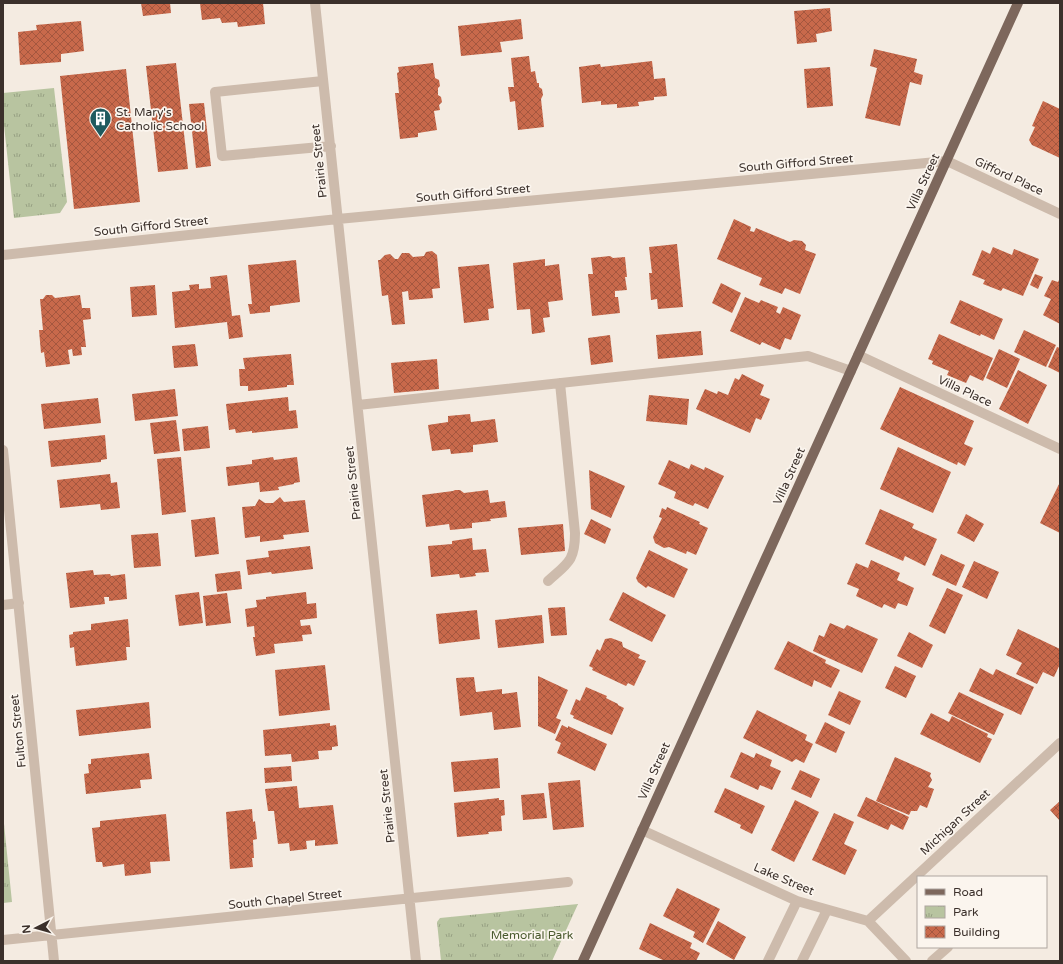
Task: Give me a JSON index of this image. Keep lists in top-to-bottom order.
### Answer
{
  "streets": {
    "main road": ["Villa Street"],
    "street": [
      "Prairie Street",
      "South Gifford Street",
      "Gifford Place",
      "Villa Place",
      "Fulton Street",
      "Michigan Street",
      "Lake Street",
      "South Chapel Street"
    ]
  },
  "crossings": [
    ["Prairie Street", "South Gifford Street"],
    ["Prairie Street", "South Chapel Street"],
    ["South Gifford Street", "Gifford Place"],
    ["South Gifford Street", "Villa Street"],
    ["Gifford Place", "Villa Street"],
    ["Villa Street", "Villa Place"],
    ["Villa Street", "Lake Street"],
    ["Fulton Street", "South Chapel Street"],
    ["Michigan Street", "Lake Street"]
  ],
  "parks": ["Memorial Park"],
  "places": {
    "building": ["St. Mary's Catholic School"]
  },
  "legend": ["Road", "Park", "Building"],
  "north": "left"
}
